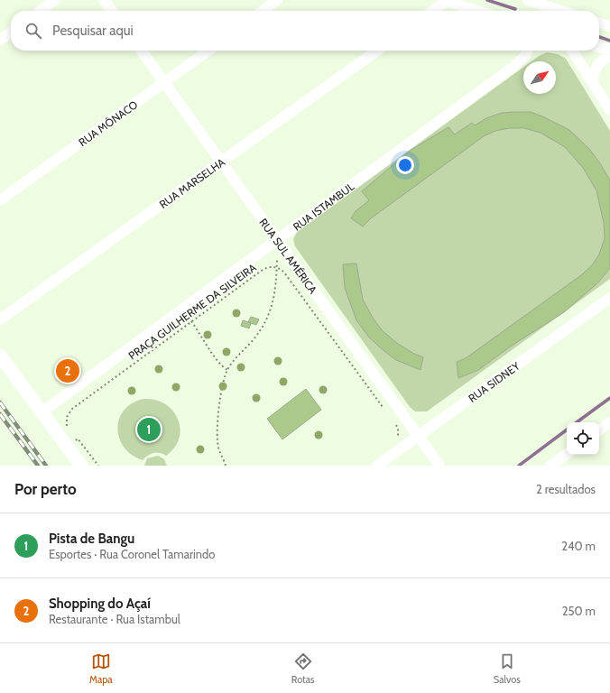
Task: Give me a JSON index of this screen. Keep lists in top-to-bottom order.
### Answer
{
  "streets": {
    "street": [
      "RUA MÔNACO",
      "RUA MARSELHA",
      "RUA ISTAMBUL",
      "RUA SUL AMÉRICA",
      "RUA SIDNEY"
    ],
    "path": ["PRAÇA GUILHERME DA SILVEIRA"]
  },
  "crossings": [
    ["RUA MÔNACO", "RUA SUL AMÉRICA"],
    ["RUA MARSELHA", "RUA SUL AMÉRICA"],
    ["RUA ISTAMBUL", "RUA SUL AMÉRICA"],
    ["RUA SUL AMÉRICA", "RUA SIDNEY"]
  ],
  "north": "top right",
  "page": {
    "search": "Pesquisar aqui",
    "pins": ["2", "1"],
    "heading": ["Por perto", "2 resultados"],
    "list": [
      {
        "mark": "1",
        "name": "Pista de Bangu",
        "note": "Esportes · Rua Coronel Tamarindo",
        "value": "240 m"
      },
      {
        "mark": "2",
        "name": "Shopping do Açaí",
        "note": "Restaurante · Rua Istambul",
        "value": "250 m"
      }
    ],
    "nav": ["Mapa", "Rotas", "Salvos"]
  }
}
